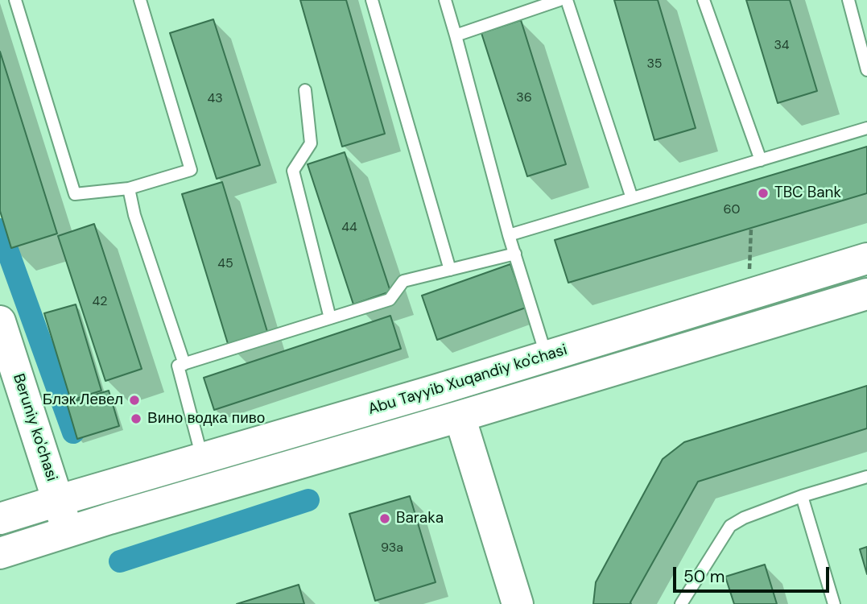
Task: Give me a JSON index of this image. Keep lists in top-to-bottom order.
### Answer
{
  "streets": {
    "main road": ["Abu Tayyib Xuqandiy ko'chasi", "Beruniy ko'chasi"]
  },
  "crossings": [
    ["Abu Tayyib Xuqandiy ko'chasi", "Beruniy ko'chasi"]
  ],
  "places": [
    "TBC Bank",
    "Блэк Левел",
    "Вино водка пиво",
    "Baraka"
  ],
  "house_numbers": [
    "34",
    "35",
    "36",
    "43",
    "60",
    "44",
    "45",
    "42",
    "93a"
  ],
  "scale_bar": "50 m"
}
